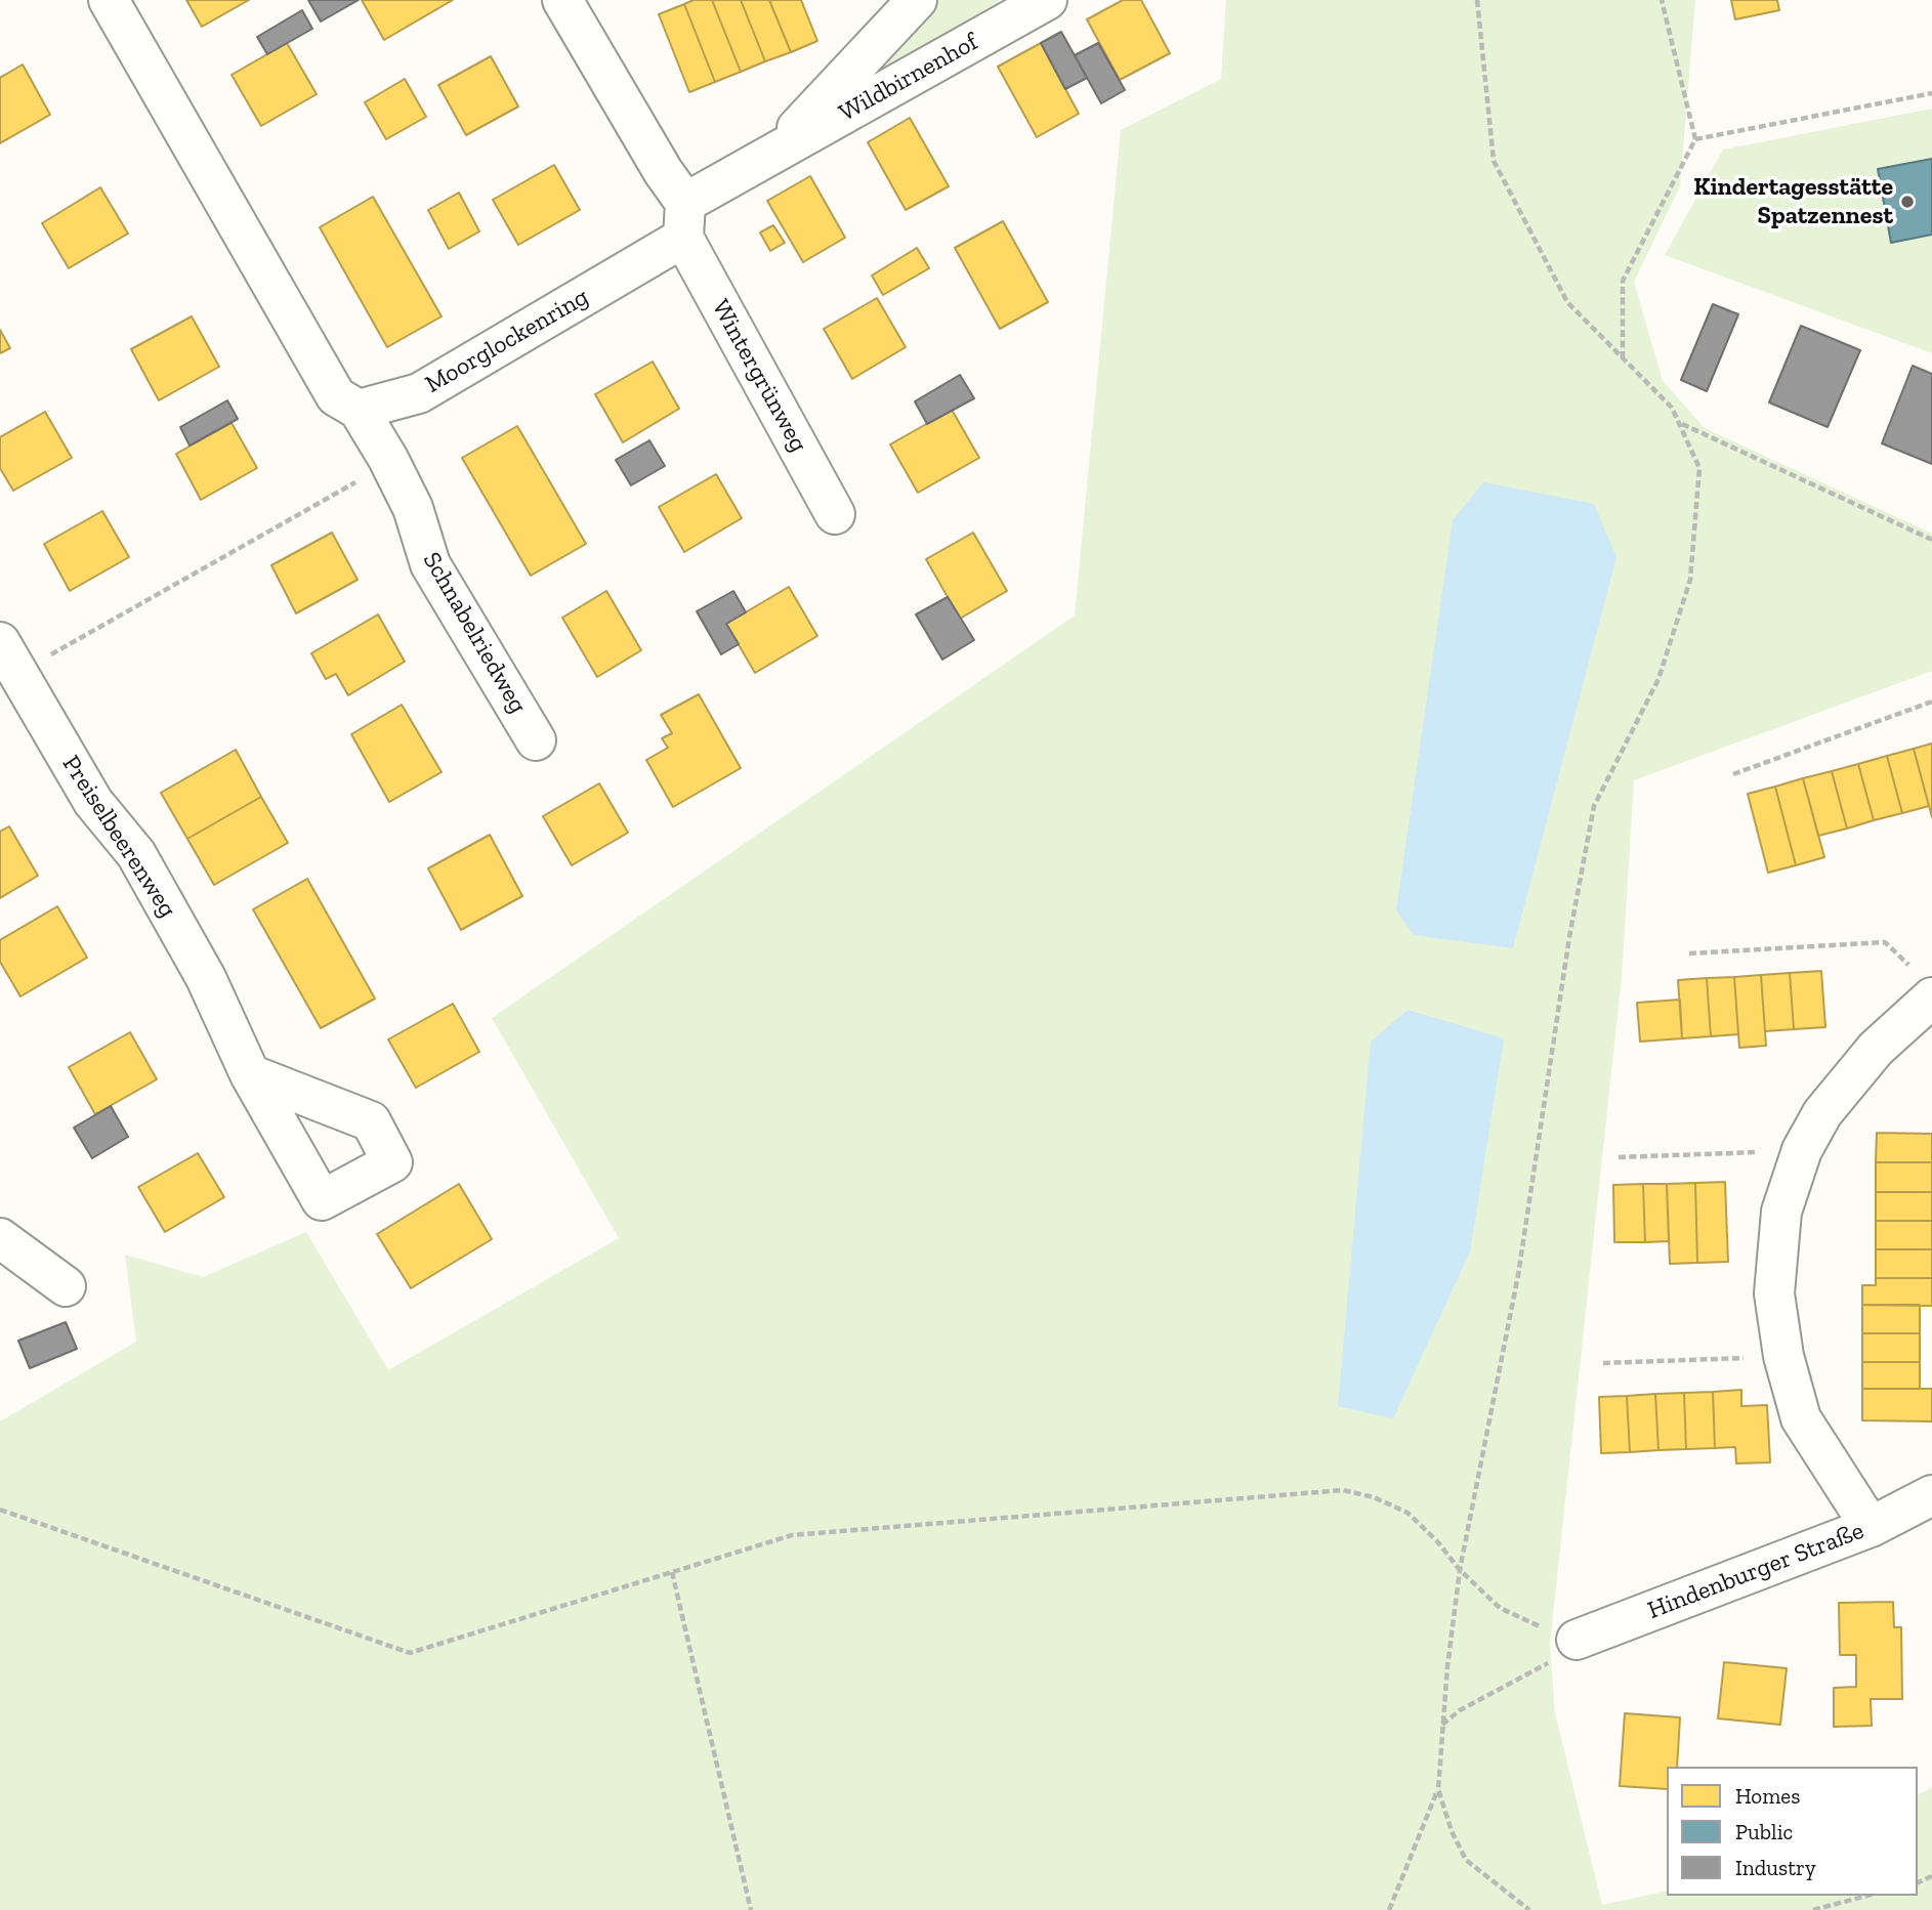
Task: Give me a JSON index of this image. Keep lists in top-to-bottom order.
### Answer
{
  "streets": {
    "street": [
      "Wildbirnenhof",
      "Moorglockenring",
      "Wintergrünweg",
      "Schnabelriedweg",
      "Preiselbeerenweg",
      "Hindenburger Straße"
    ]
  },
  "crossings": [
    ["Wildbirnenhof", "Moorglockenring"],
    ["Wildbirnenhof", "Wintergrünweg"],
    ["Moorglockenring", "Wintergrünweg"],
    ["Moorglockenring", "Schnabelriedweg"]
  ],
  "places": ["Kindertagesstätte Spatzennest"],
  "legend": ["Homes", "Public", "Industry"]
}
